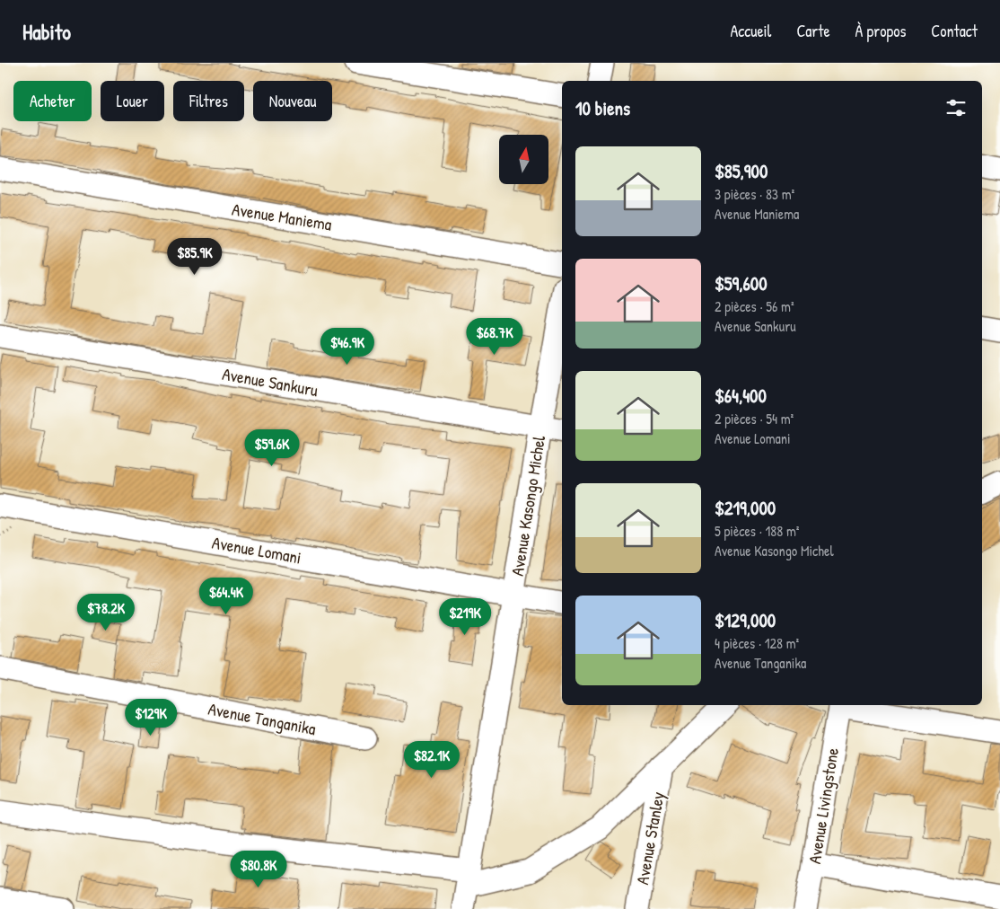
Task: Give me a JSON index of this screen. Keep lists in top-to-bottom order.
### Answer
{
  "streets": {
    "street": [
      "Avenue Maniema",
      "Avenue Sankuru",
      "Avenue Kasongo Michel",
      "Avenue Lomani",
      "Avenue Tanganika",
      "Avenue Livingstone",
      "Avenue Stanley"
    ]
  },
  "crossings": [
    ["Avenue Sankuru", "Avenue Kasongo Michel"],
    ["Avenue Kasongo Michel", "Avenue Lomani"]
  ],
  "north": "top",
  "page": {
    "header": "Habito",
    "nav": [
      "Accueil",
      "Carte",
      "À propos",
      "Contact"
    ],
    "chip": [
      "Acheter",
      "Louer",
      "Filtres",
      "Nouveau"
    ],
    "heading": "10 biens",
    "list": [
      {
        "name": "$85,900",
        "note": "3 pièces · 83 m² · Avenue Maniema"
      },
      {
        "name": "$59,600",
        "note": "2 pièces · 56 m² · Avenue Sankuru"
      },
      {
        "name": "$64,400",
        "note": "2 pièces · 54 m² · Avenue Lomani"
      },
      {
        "name": "$219,000",
        "note": "5 pièces · 188 m² · Avenue Kasongo Michel"
      },
      {
        "name": "$129,000",
        "note": "4 pièces · 128 m² · Avenue Tanganika"
      }
    ],
    "price": [
      "$85.9K",
      "$68.7K",
      "$46.9K",
      "$59.6K",
      "$64.4K",
      "$78.2K",
      "$219K",
      "$129K",
      "$82.1K",
      "$80.8K"
    ]
  }
}
